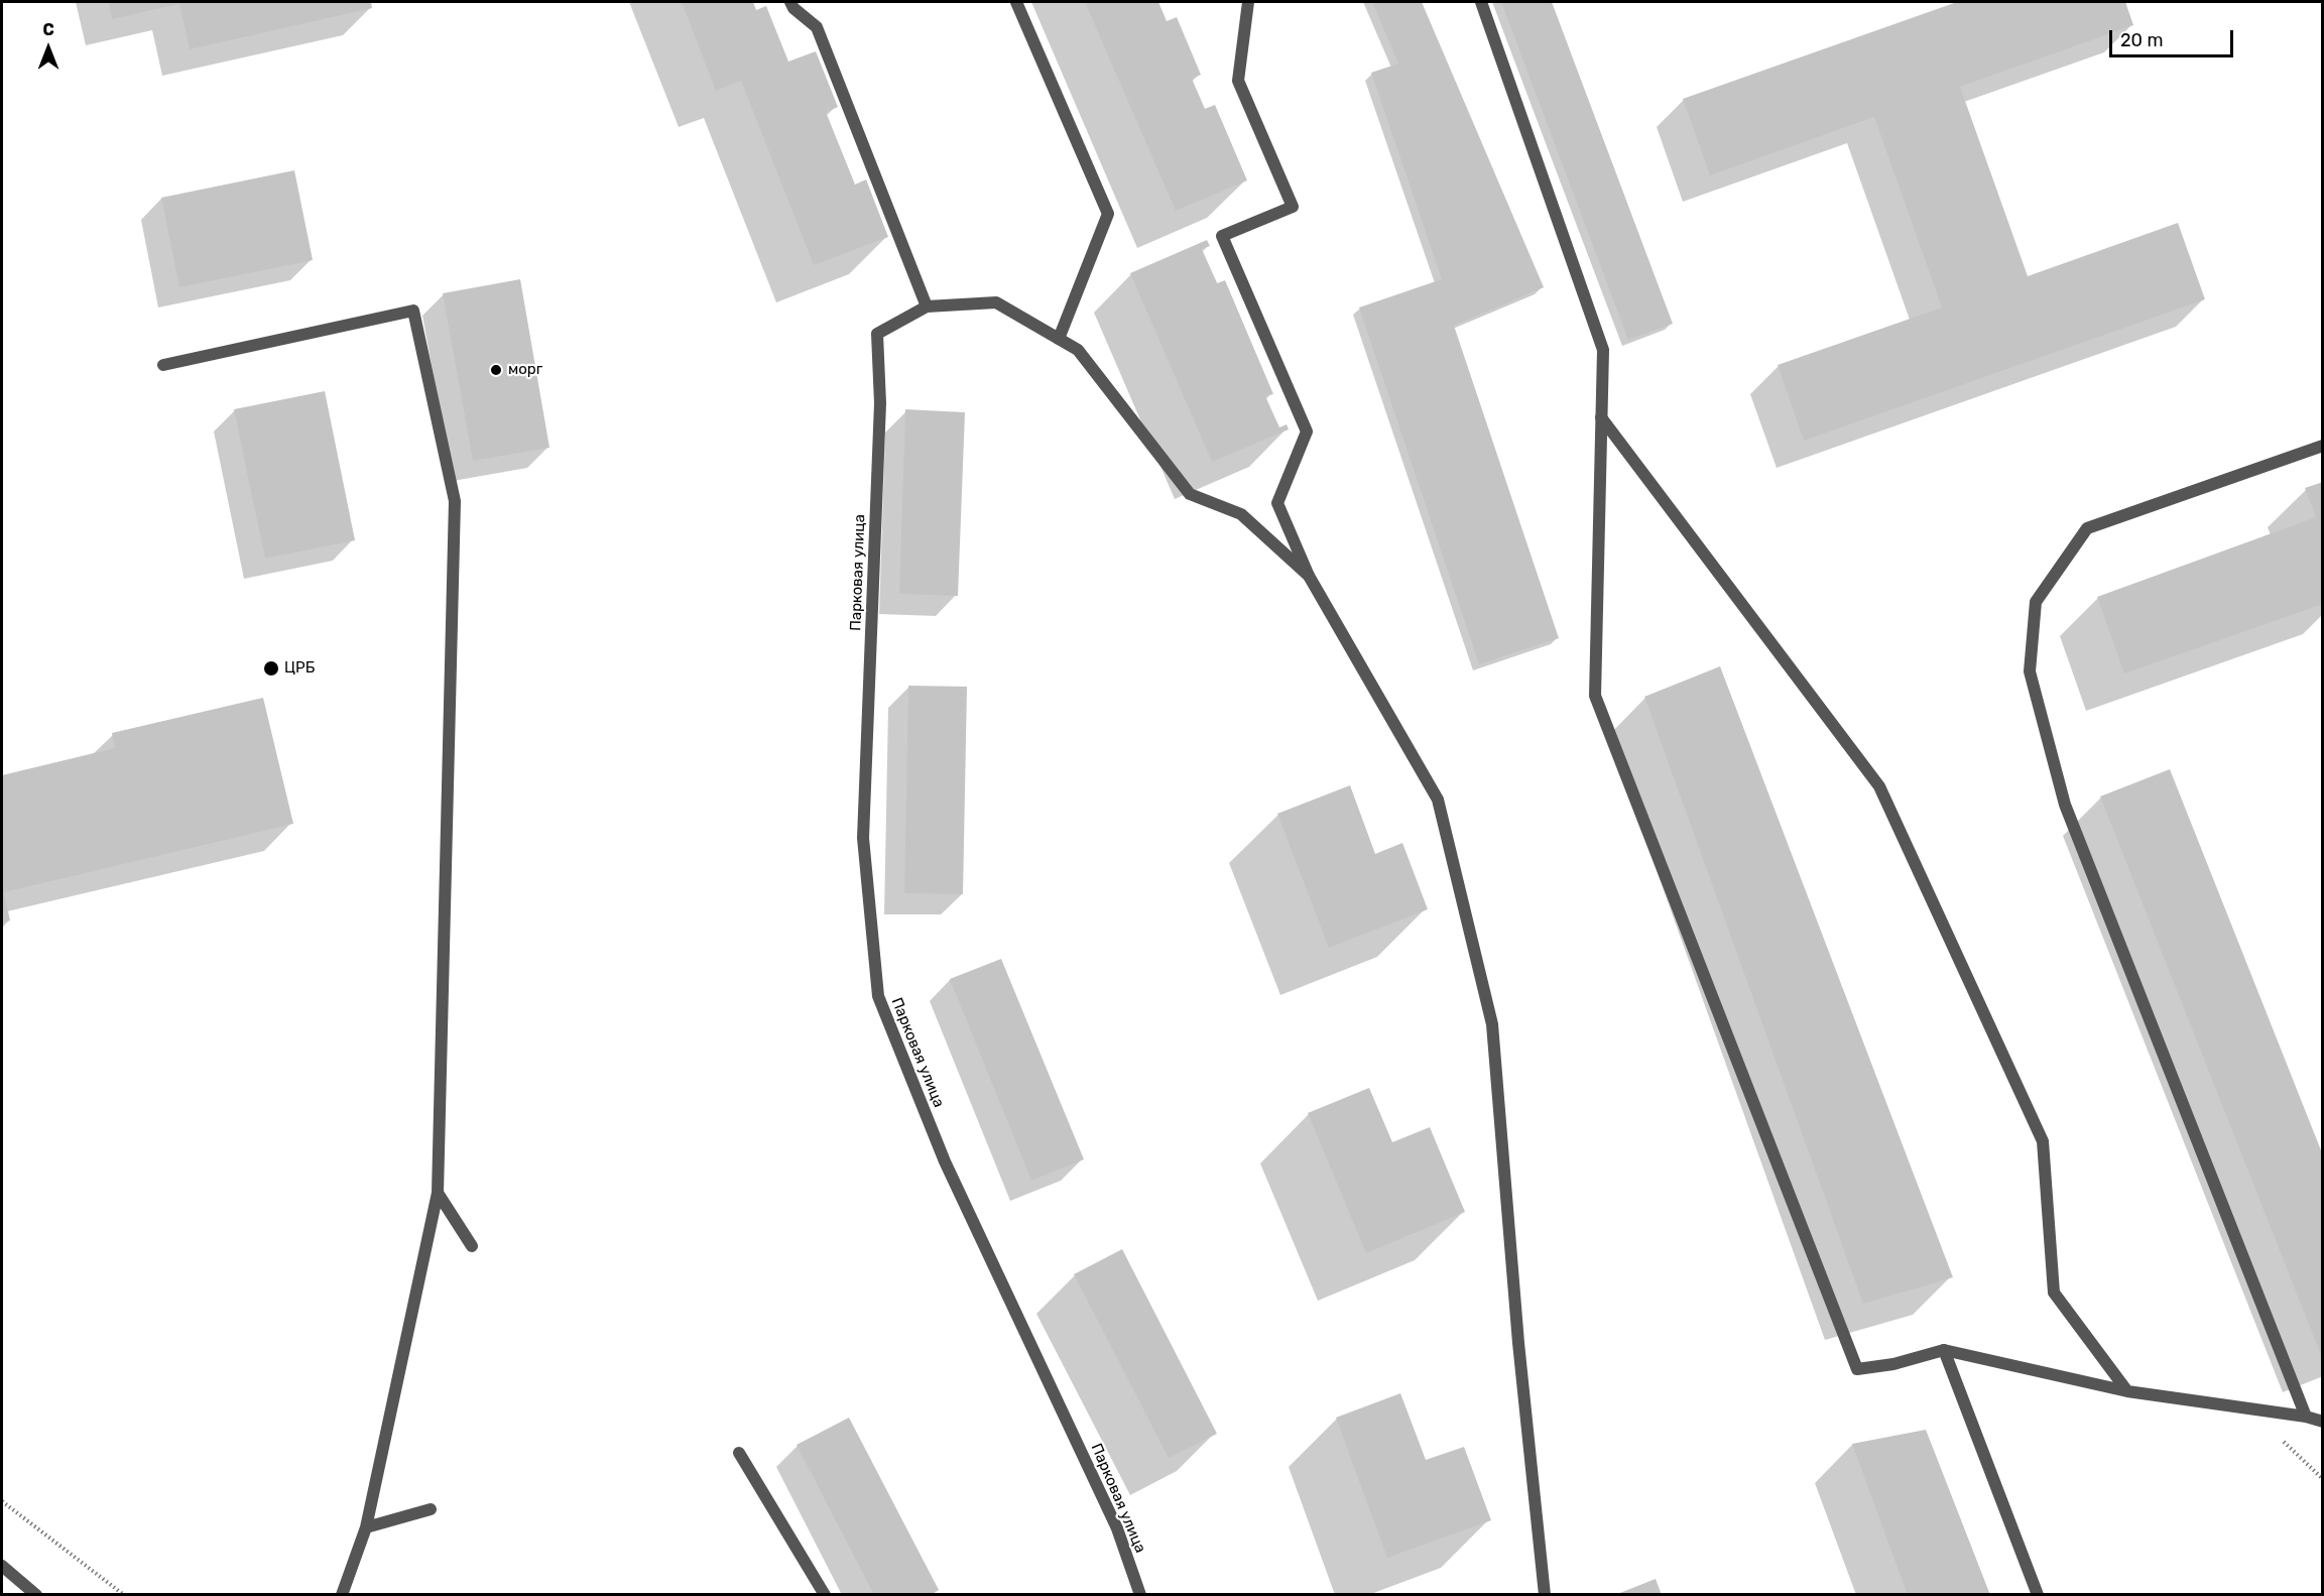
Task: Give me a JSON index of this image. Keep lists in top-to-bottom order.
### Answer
{
  "streets": {
    "street": ["Парковая улица"]
  },
  "places": ["морг", "ЦРБ"],
  "scale_bar": "20 m",
  "north": "top"
}
